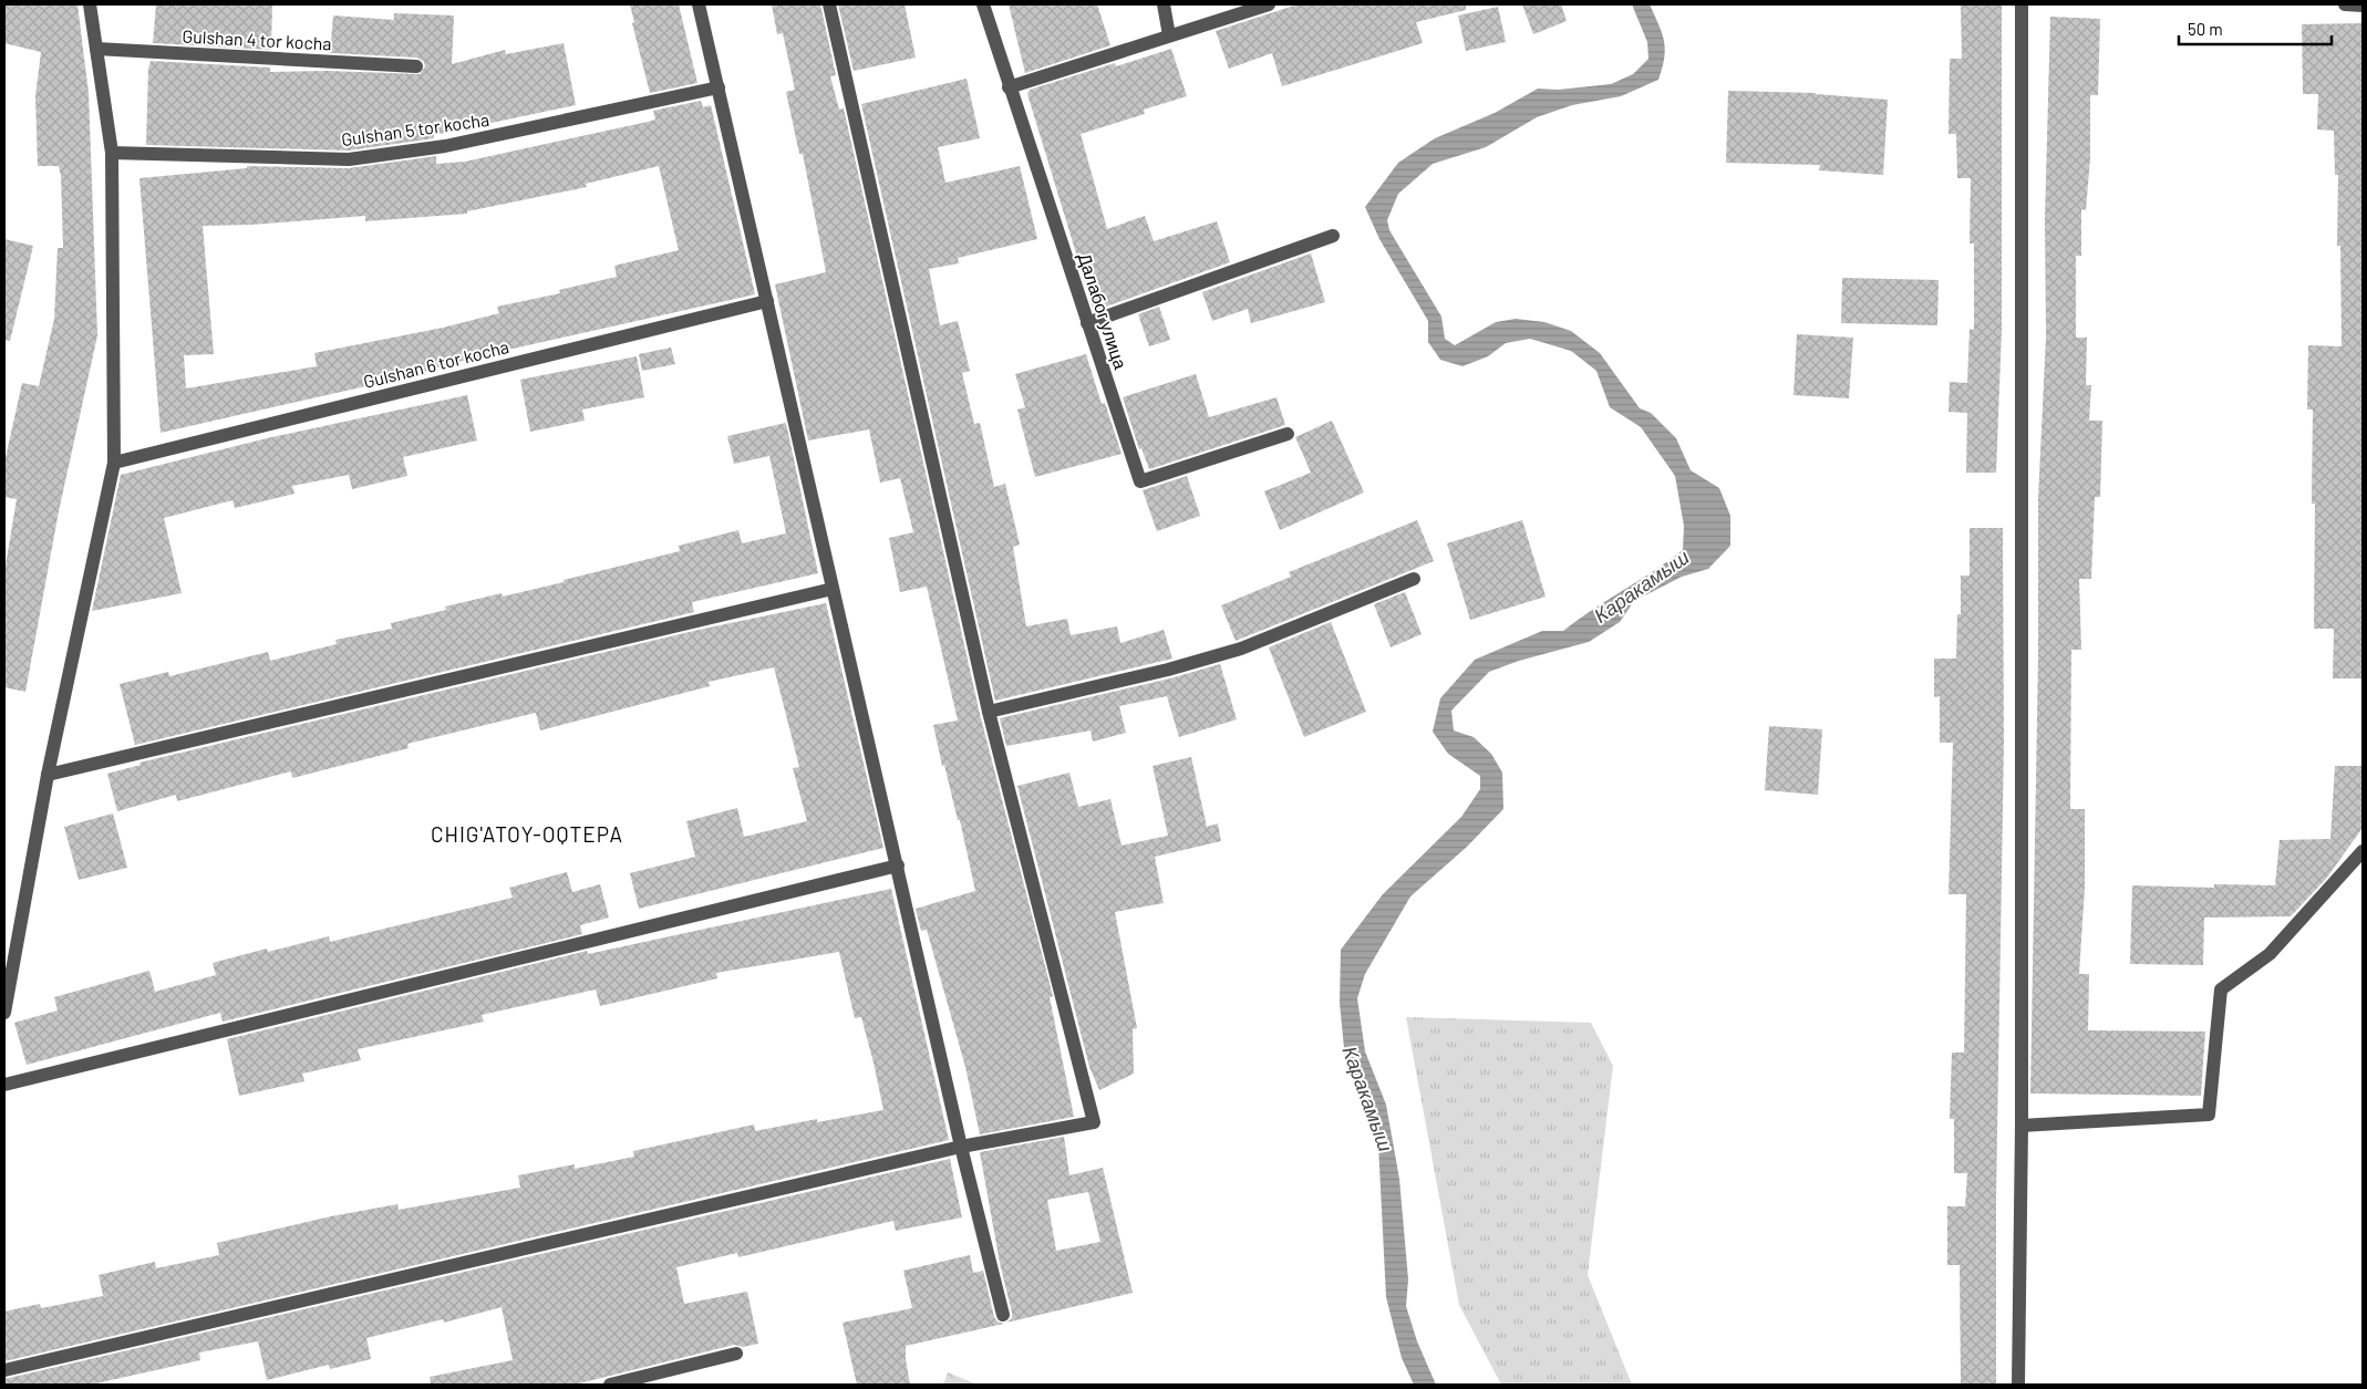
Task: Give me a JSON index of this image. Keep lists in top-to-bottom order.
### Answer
{
  "streets": {
    "street": [
      "Gulshan 4 tor kocha",
      "Gulshan 5 tor kocha",
      "Далабог улица",
      "Gulshan 6 tor kocha"
    ]
  },
  "districts": ["CHIG'ATOY-OQTEPA"],
  "water": ["Каракамыш"],
  "scale_bar": "50 m"
}
